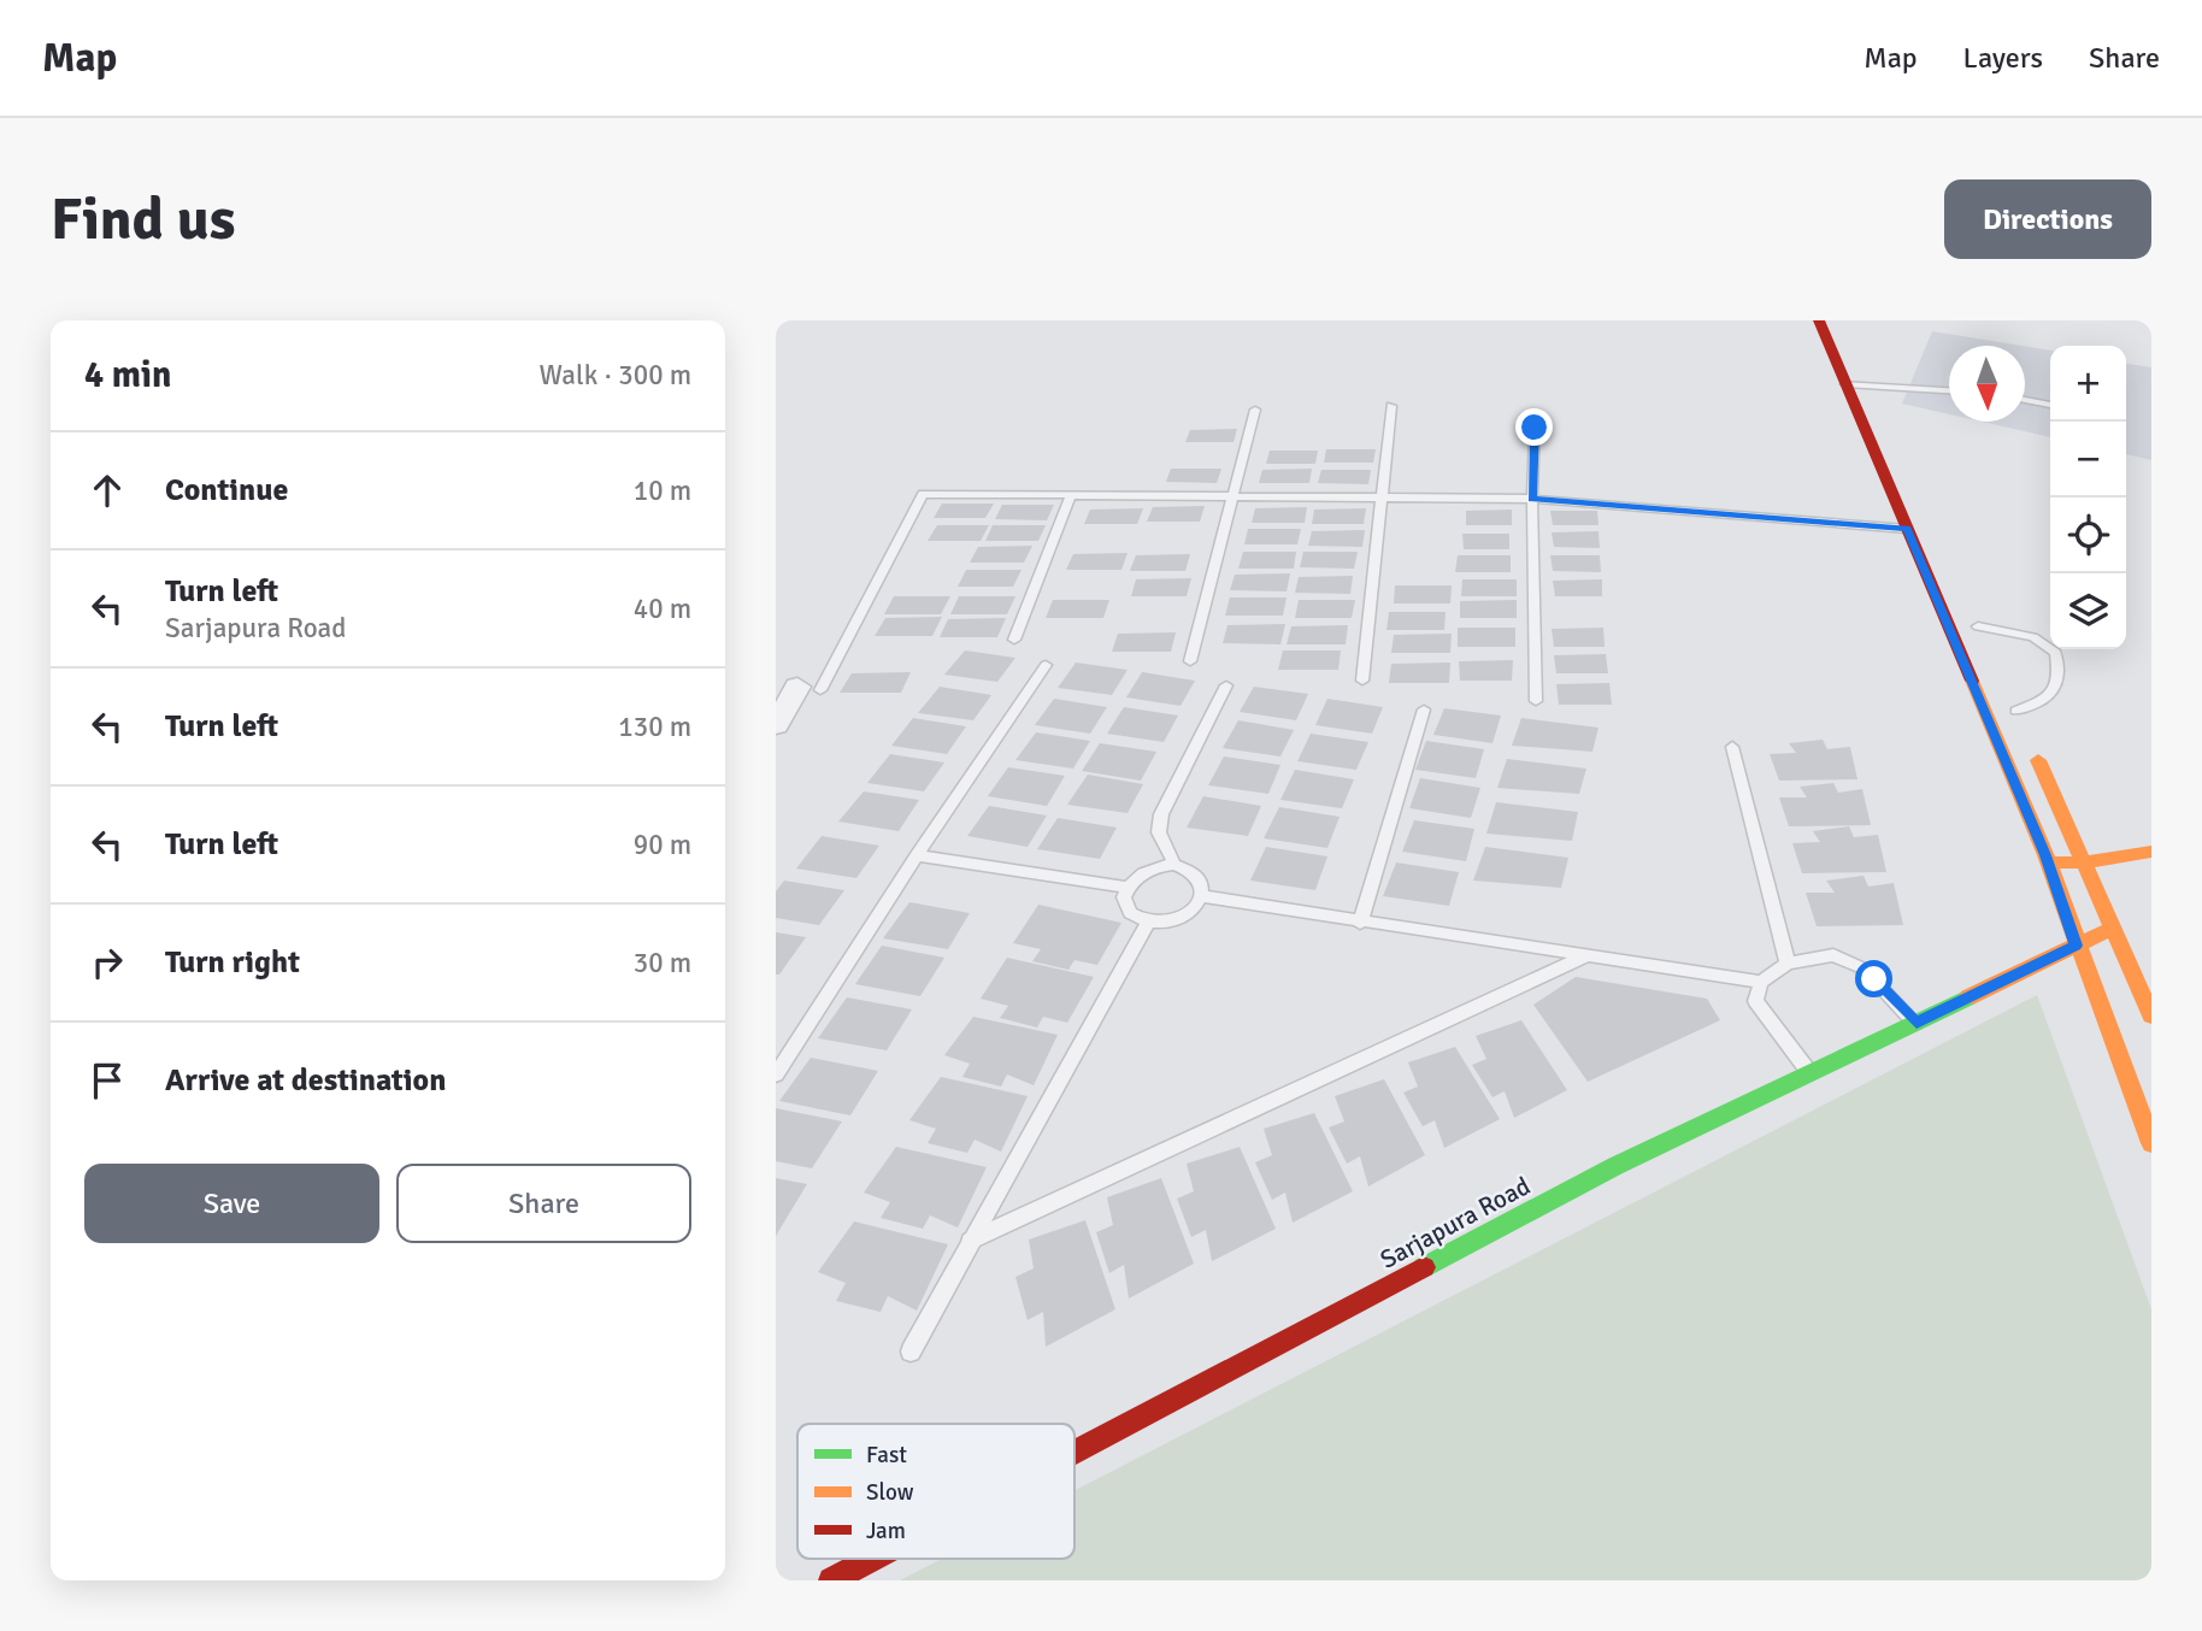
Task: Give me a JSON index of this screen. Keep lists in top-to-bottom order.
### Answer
{
  "streets": {
    "main road": ["Sarjapura Road"]
  },
  "legend": ["Fast", "Slow", "Jam"],
  "north": "bottom",
  "page": {
    "header": "Map",
    "nav": ["Map", "Layers", "Share"],
    "buttons": [
      "Directions",
      ["Save", "Share"]
    ],
    "title": "Find us",
    "heading": ["4 min", "Walk · 300 m"],
    "map_buttons": ["+", "−"],
    "list": [
      ["Continue", "10 m"],
      ["Turn left", "Sarjapura Road", "40 m"],
      ["Turn left", "130 m"],
      ["Turn left", "90 m"],
      ["Turn right", "30 m"],
      "Arrive at destination"
    ]
  }
}
